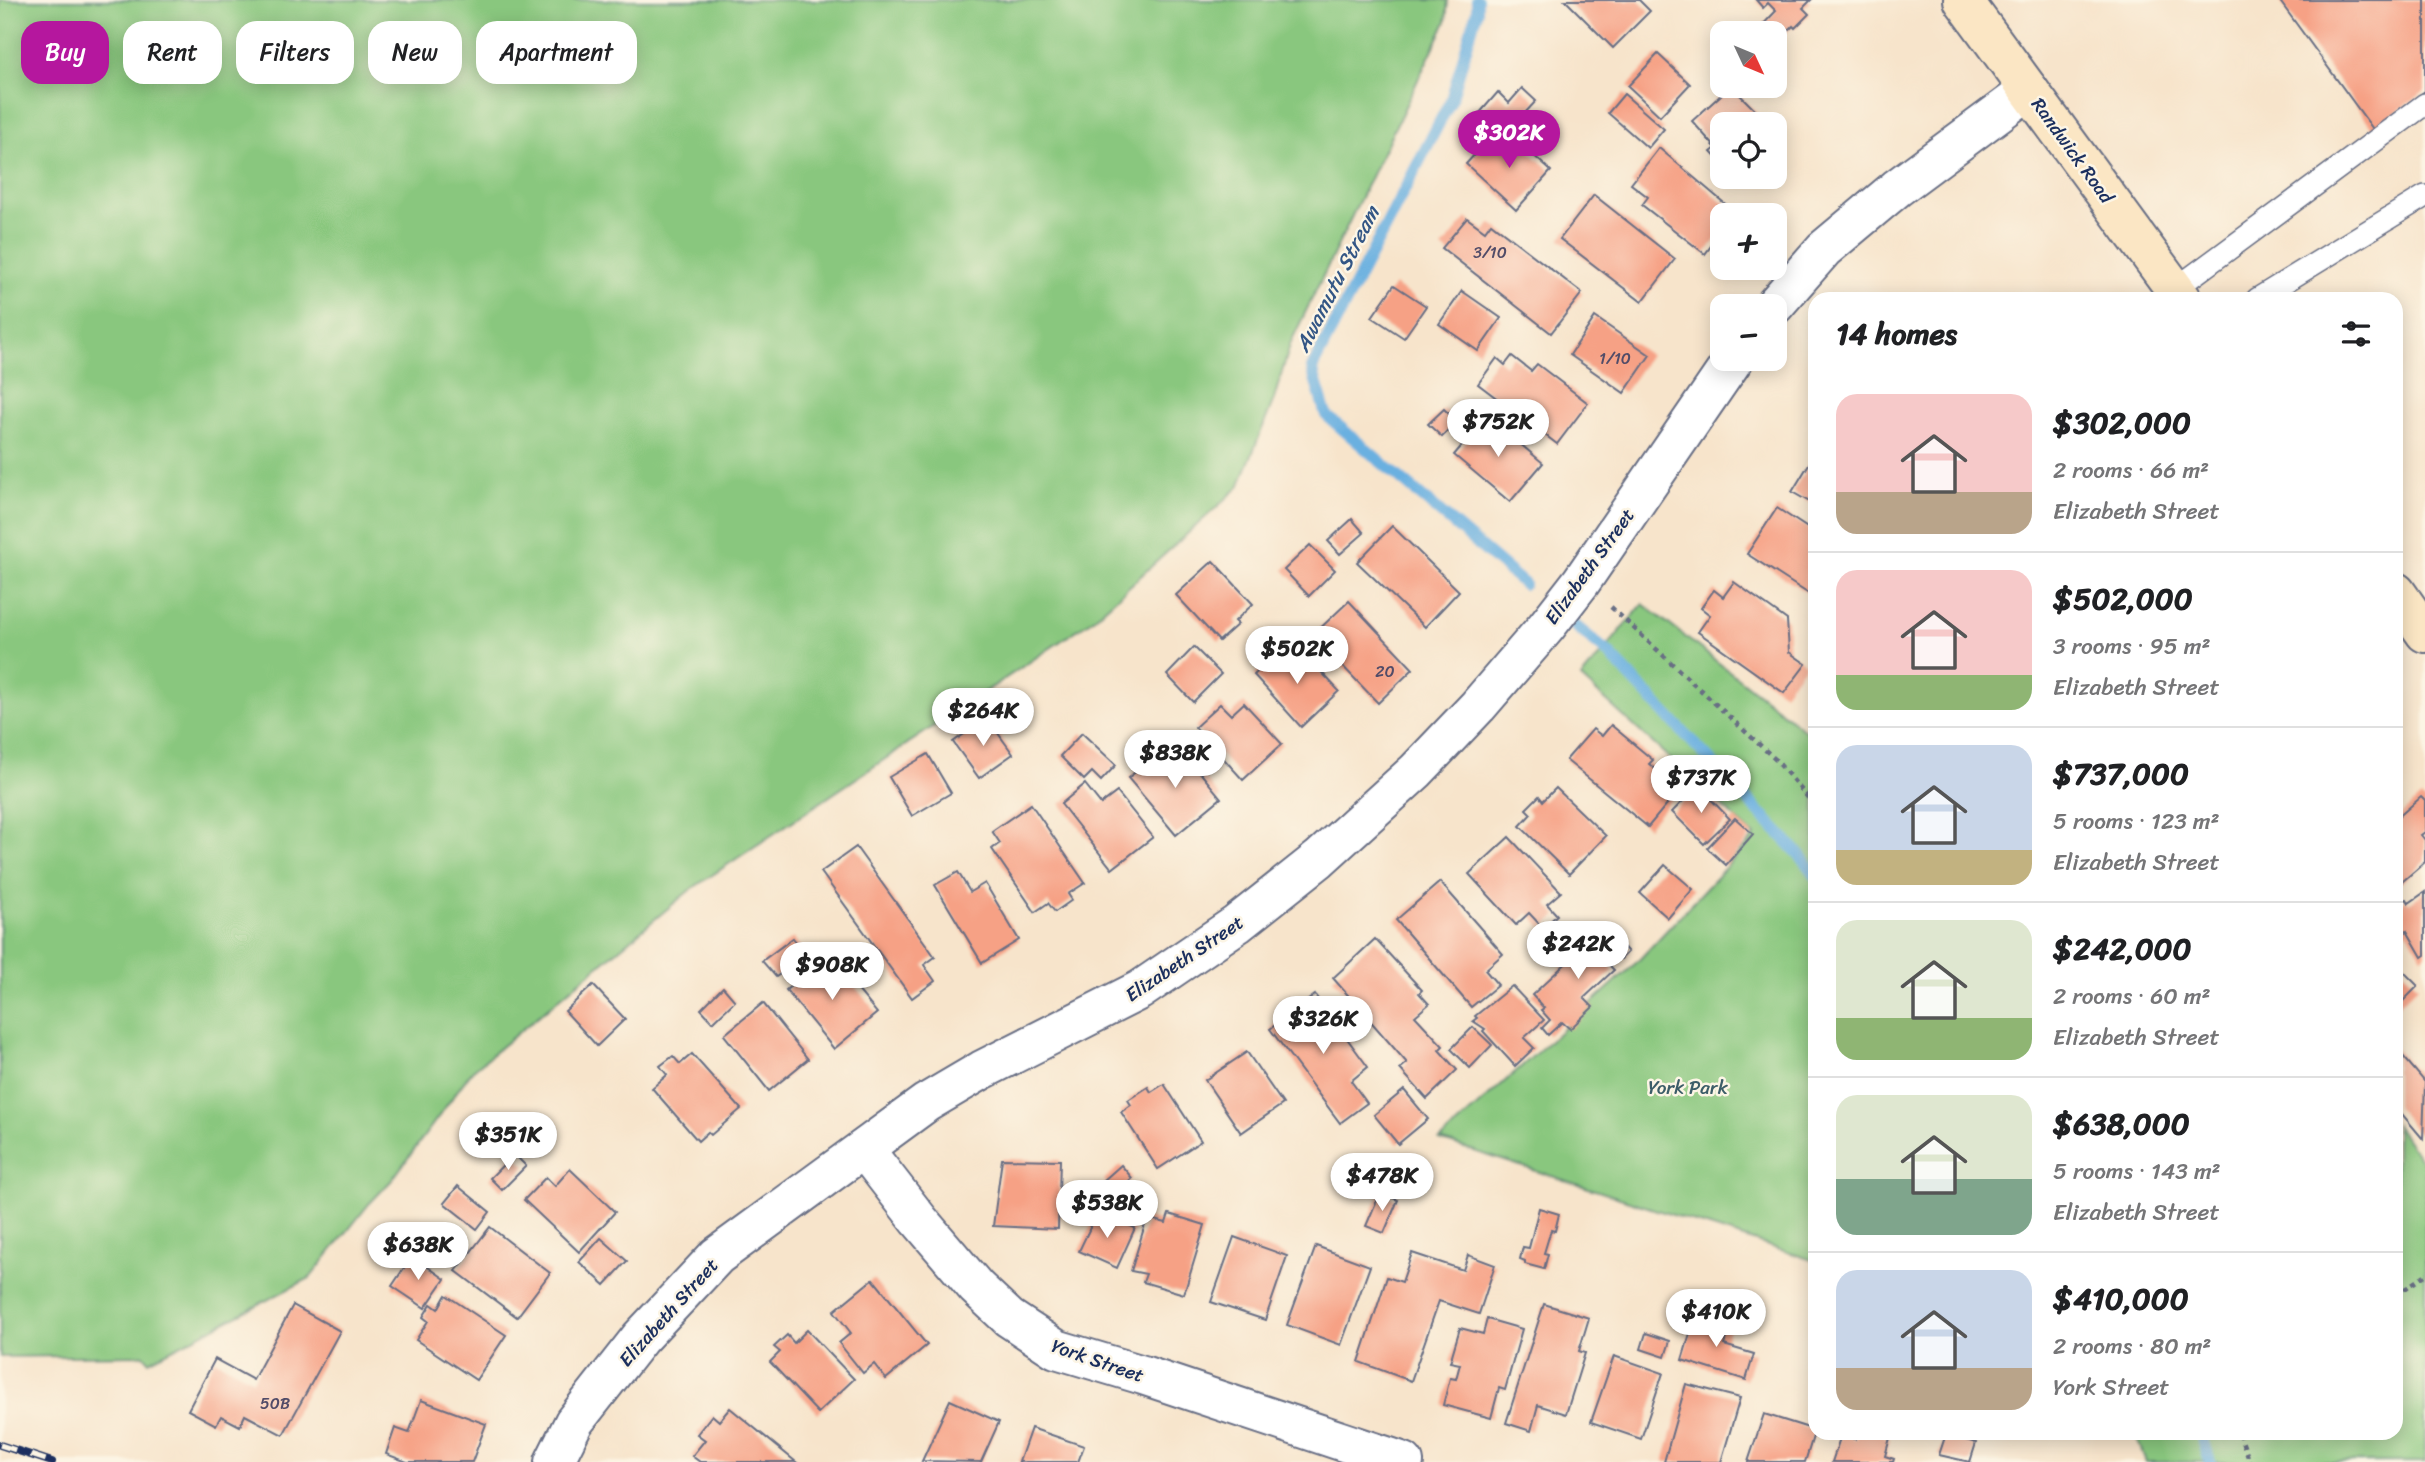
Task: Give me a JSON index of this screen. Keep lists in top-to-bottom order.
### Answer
{
  "streets": {
    "main road": ["Randwick Road"],
    "street": ["Elizabeth Street", "York Street"]
  },
  "crossings": [
    ["Elizabeth Street", "York Street"]
  ],
  "water": ["Awamutu Stream"],
  "parks": ["York Park"],
  "house_numbers": [
    "3/10",
    "1/10",
    "20",
    "50B"
  ],
  "north": "bottom right",
  "page": {
    "map_buttons": ["+", "−"],
    "chip": [
      "Buy",
      "Rent",
      "Filters",
      "New",
      "Apartment"
    ],
    "price": [
      "$302K",
      "$752K",
      "$502K",
      "$264K",
      "$838K",
      "$737K",
      "$242K",
      "$908K",
      "$326K",
      "$351K",
      "$478K",
      "$538K",
      "$638K",
      "$410K"
    ],
    "heading": "14 homes",
    "list": [
      {
        "name": "$302,000",
        "note": "2 rooms · 66 m² · Elizabeth Street"
      },
      {
        "name": "$502,000",
        "note": "3 rooms · 95 m² · Elizabeth Street"
      },
      {
        "name": "$737,000",
        "note": "5 rooms · 123 m² · Elizabeth Street"
      },
      {
        "name": "$242,000",
        "note": "2 rooms · 60 m² · Elizabeth Street"
      },
      {
        "name": "$638,000",
        "note": "5 rooms · 143 m² · Elizabeth Street"
      },
      {
        "name": "$410,000",
        "note": "2 rooms · 80 m² · York Street"
      }
    ]
  }
}
